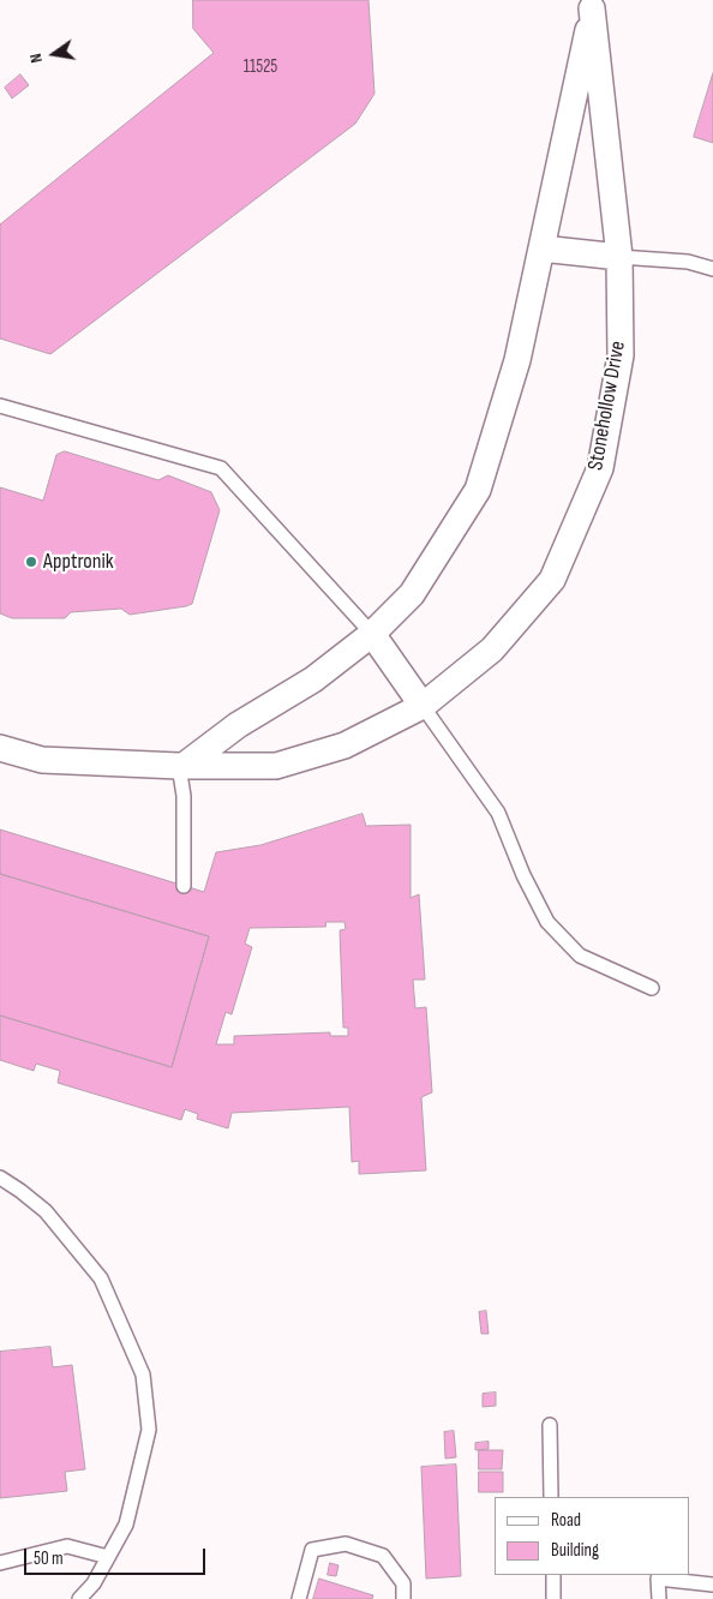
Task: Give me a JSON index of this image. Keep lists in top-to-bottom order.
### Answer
{
  "streets": {
    "street": ["Stonehollow Drive"]
  },
  "places": ["Apptronik"],
  "house_numbers": ["11525"],
  "legend": ["Road", "Building"],
  "scale_bar": "50 m",
  "north": "left"
}
